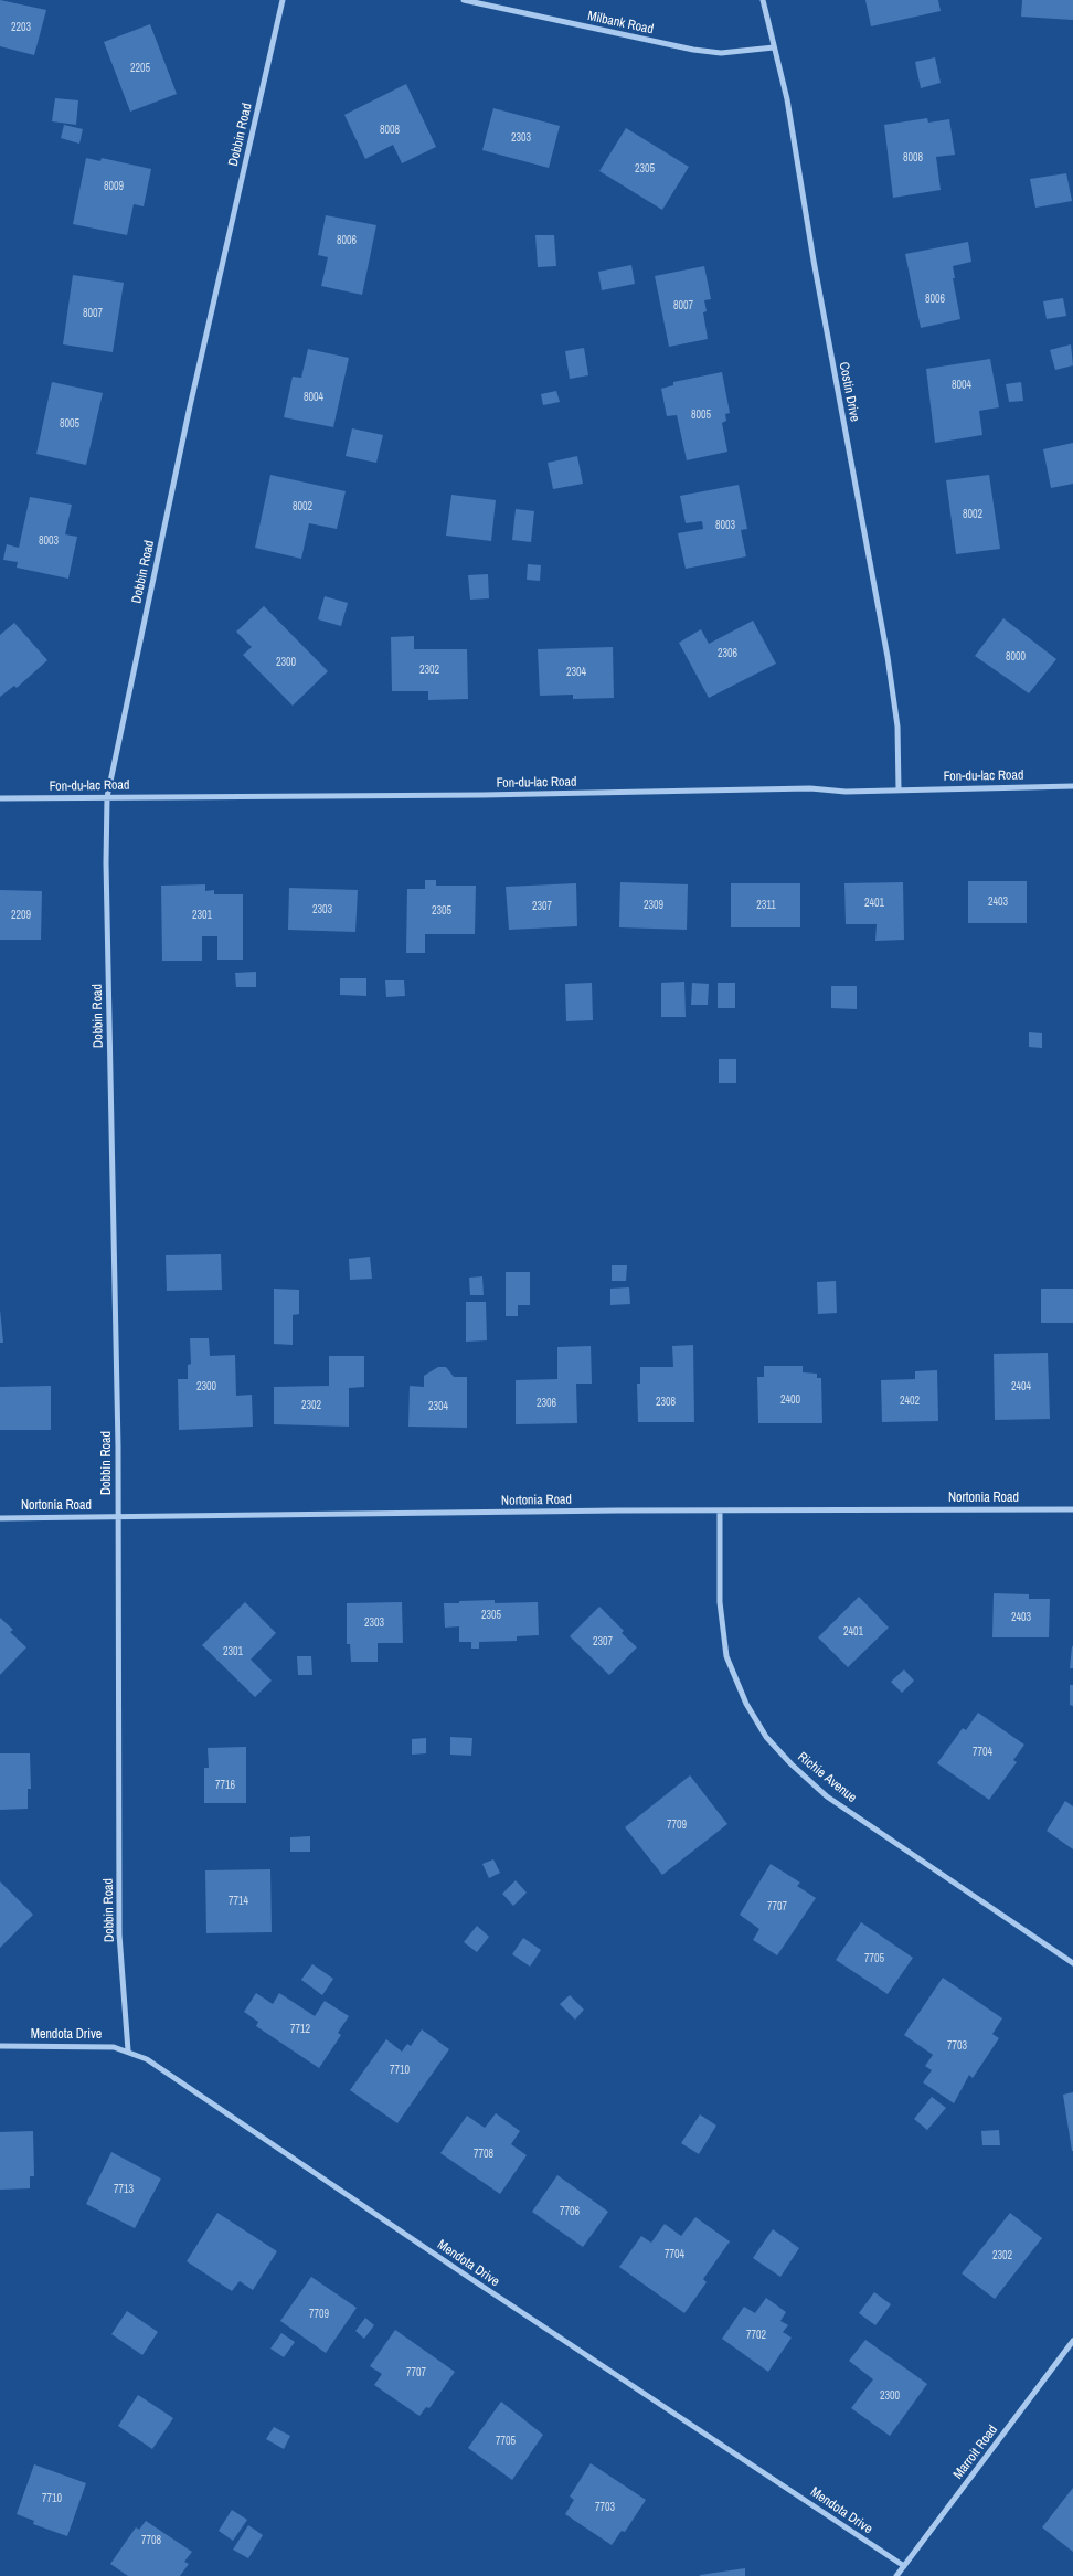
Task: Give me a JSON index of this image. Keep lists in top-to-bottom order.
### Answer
{
  "streets": {
    "street": [
      "Milbank Road",
      "Dobbin Road",
      "Costin Drive",
      "Fon-du-lac Road",
      "Nortonia Road",
      "Richie Avenue",
      "Mendota Drive",
      "Marroit Road"
    ]
  },
  "crossings": [
    ["Milbank Road", "Costin Drive"],
    ["Dobbin Road", "Fon-du-lac Road"],
    ["Dobbin Road", "Nortonia Road"],
    ["Dobbin Road", "Mendota Drive"],
    ["Costin Drive", "Fon-du-lac Road"],
    ["Nortonia Road", "Richie Avenue"],
    ["Mendota Drive", "Marroit Road"]
  ],
  "house_numbers": [
    "2203",
    "2205",
    "8008",
    "2303",
    "8008",
    "2305",
    "8009",
    "8006",
    "8006",
    "8007",
    "8007",
    "8004",
    "8004",
    "8005",
    "8005",
    "8002",
    "8002",
    "8003",
    "8003",
    "2306",
    "8000",
    "2300",
    "2302",
    "2304",
    "2403",
    "2401",
    "2309",
    "2311",
    "2307",
    "2303",
    "2305",
    "2209",
    "2301",
    "2300",
    "2404",
    "2400",
    "2402",
    "2308",
    "2306",
    "2302",
    "2304",
    "2305",
    "2403",
    "2303",
    "2401",
    "2307",
    "2301",
    "7704",
    "7716",
    "7709",
    "7714",
    "7707",
    "7705",
    "7712",
    "7703",
    "7710",
    "7708",
    "7713",
    "7706",
    "7704",
    "2302",
    "7709",
    "7702",
    "7707",
    "2300",
    "7705",
    "7710",
    "7703",
    "7708"
  ]
}
